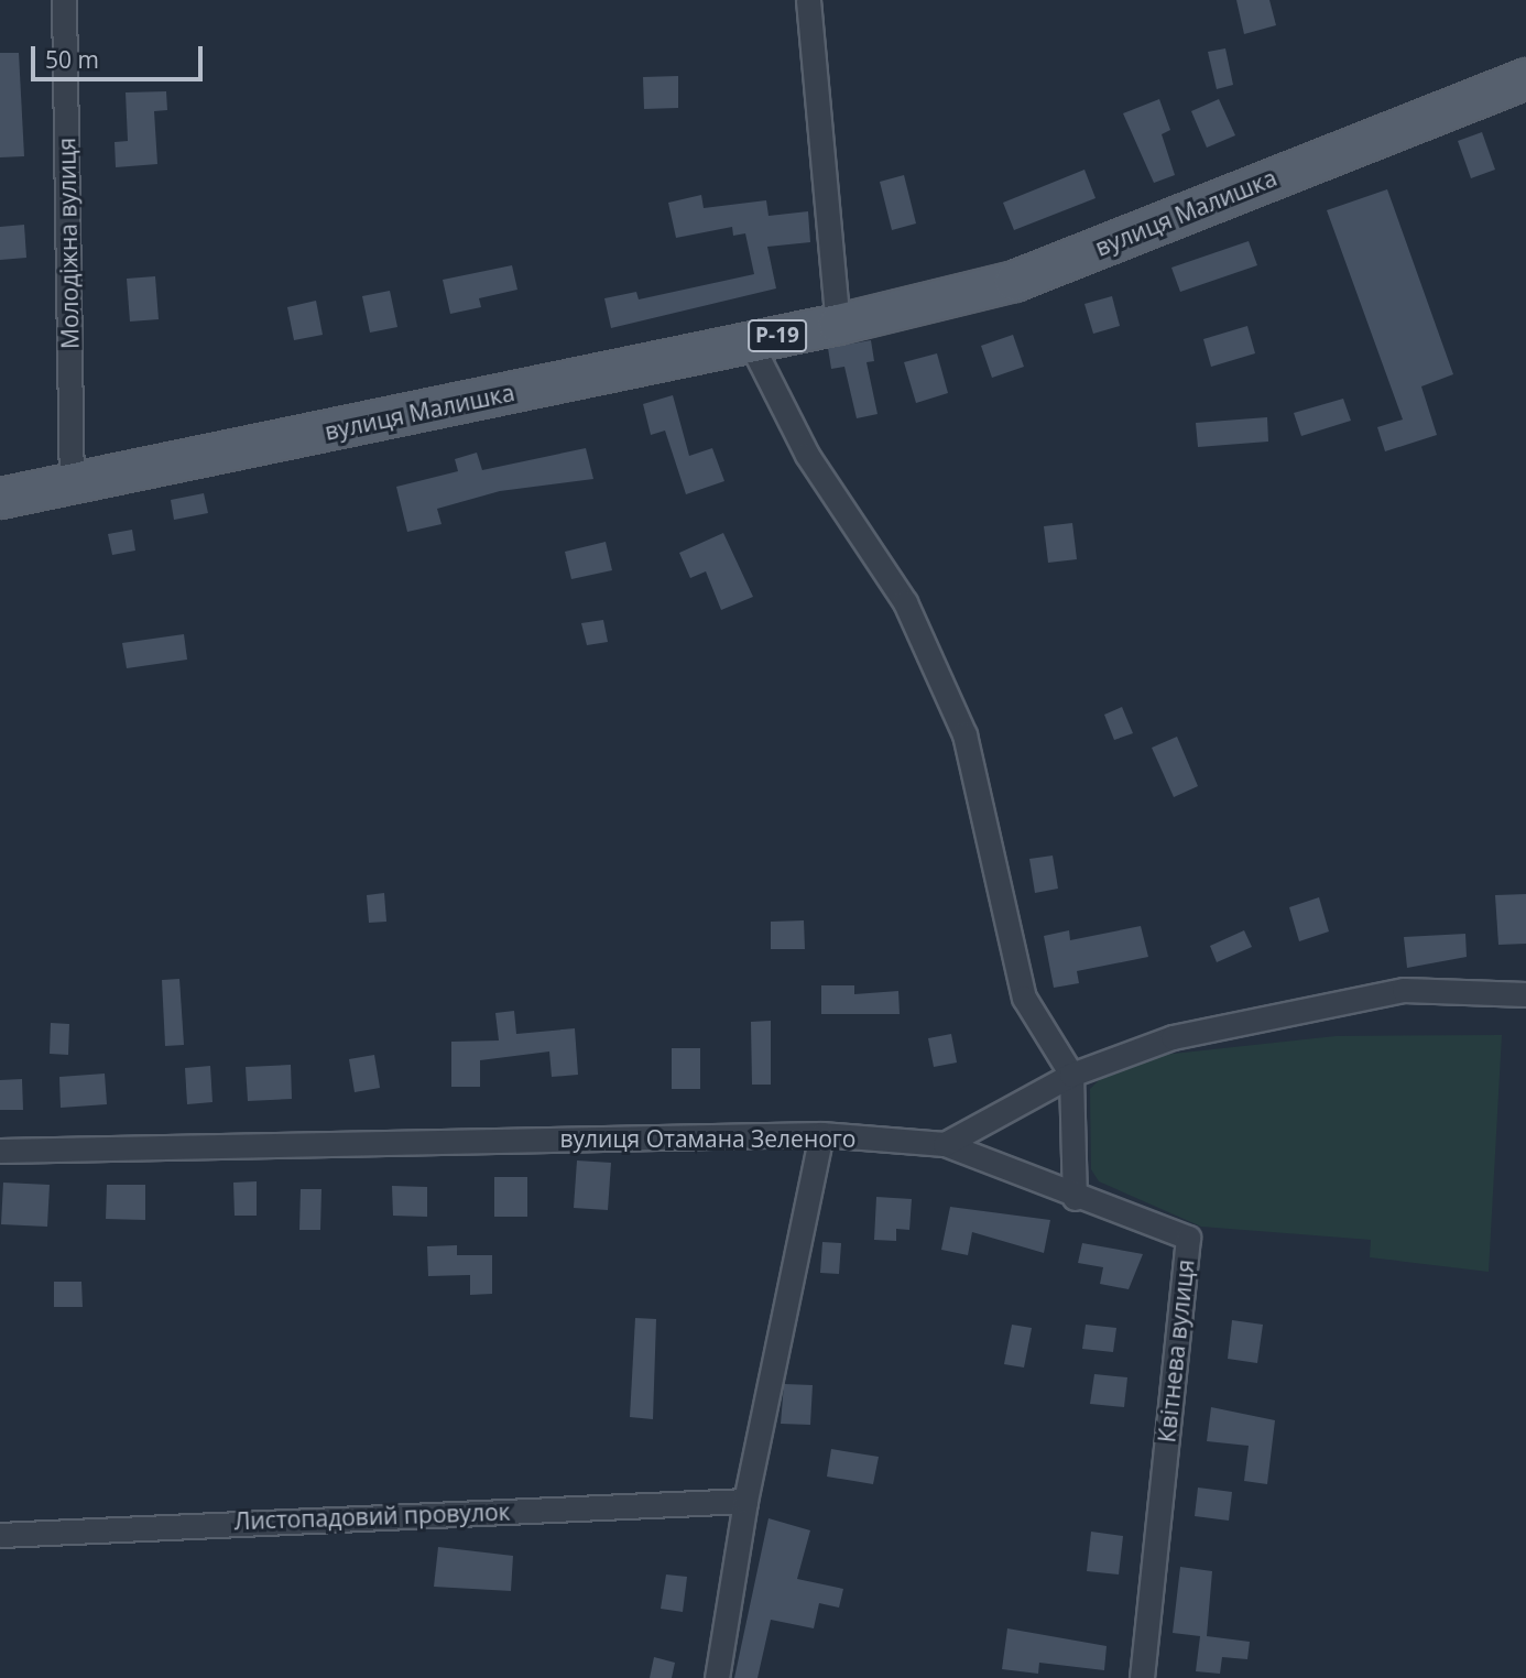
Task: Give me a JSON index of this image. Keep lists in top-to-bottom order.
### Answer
{
  "streets": {
    "main road": ["вулиця Малишка", "Р-19"],
    "street": [
      "Молодіжна вулиця",
      "вулиця Отамана Зеленого",
      "Квітнева вулиця",
      "Листопадовий провулок"
    ]
  },
  "crossings": [
    ["вулиця Малишка", "Молодіжна вулиця"],
    ["вулиця Отамана Зеленого", "Квітнева вулиця"]
  ],
  "scale_bar": "50 m"
}
